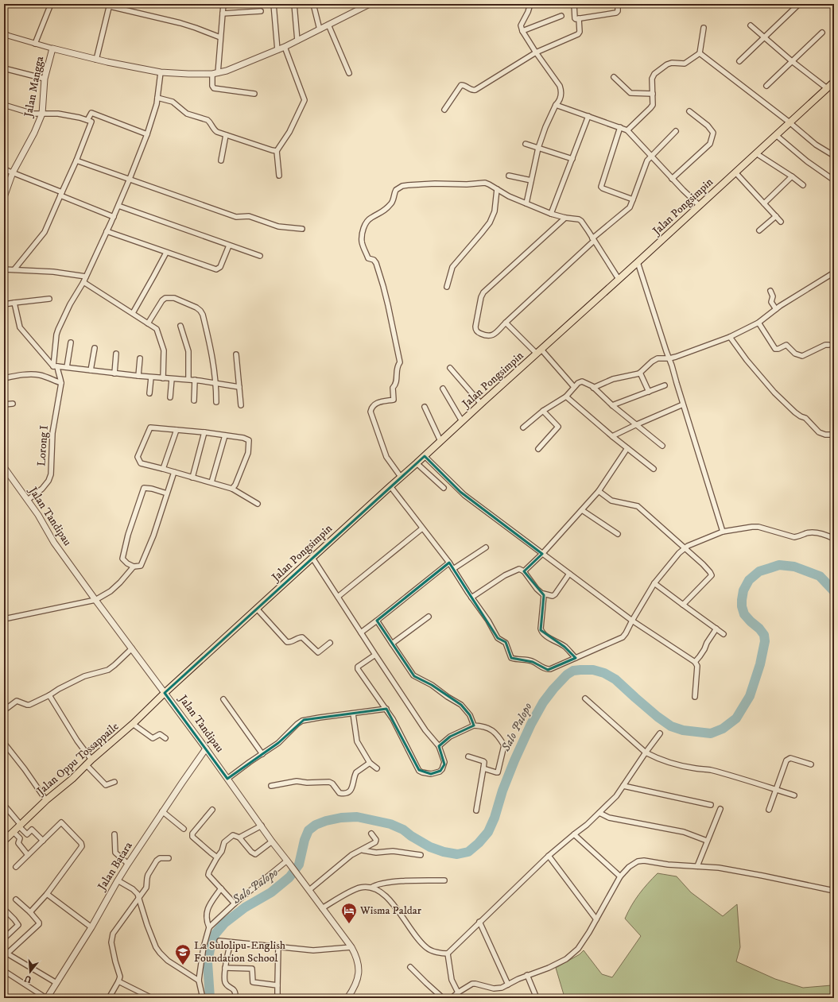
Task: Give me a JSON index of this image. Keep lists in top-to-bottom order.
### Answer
{
  "streets": {
    "main road": ["Jalan Pongsimpin", "Jalan Oppu Tossappaile"],
    "street": [
      "Jalan Mangga",
      "Lorong I",
      "Jalan Tandipau",
      "Jalan Batara"
    ]
  },
  "crossings": [
    ["Jalan Pongsimpin", "Jalan Tandipau"],
    ["Jalan Pongsimpin", "Jalan Oppu Tossappaile"],
    ["Lorong I", "Jalan Tandipau"],
    ["Jalan Tandipau", "Jalan Oppu Tossappaile"],
    ["Jalan Tandipau", "Jalan Batara"]
  ],
  "water": ["Salo Palopo"],
  "places": {
    "hotel": ["Wisma Paldar"],
    "school or university": ["La Sulolipu-English Foundation School"]
  },
  "north": "bottom"
}
